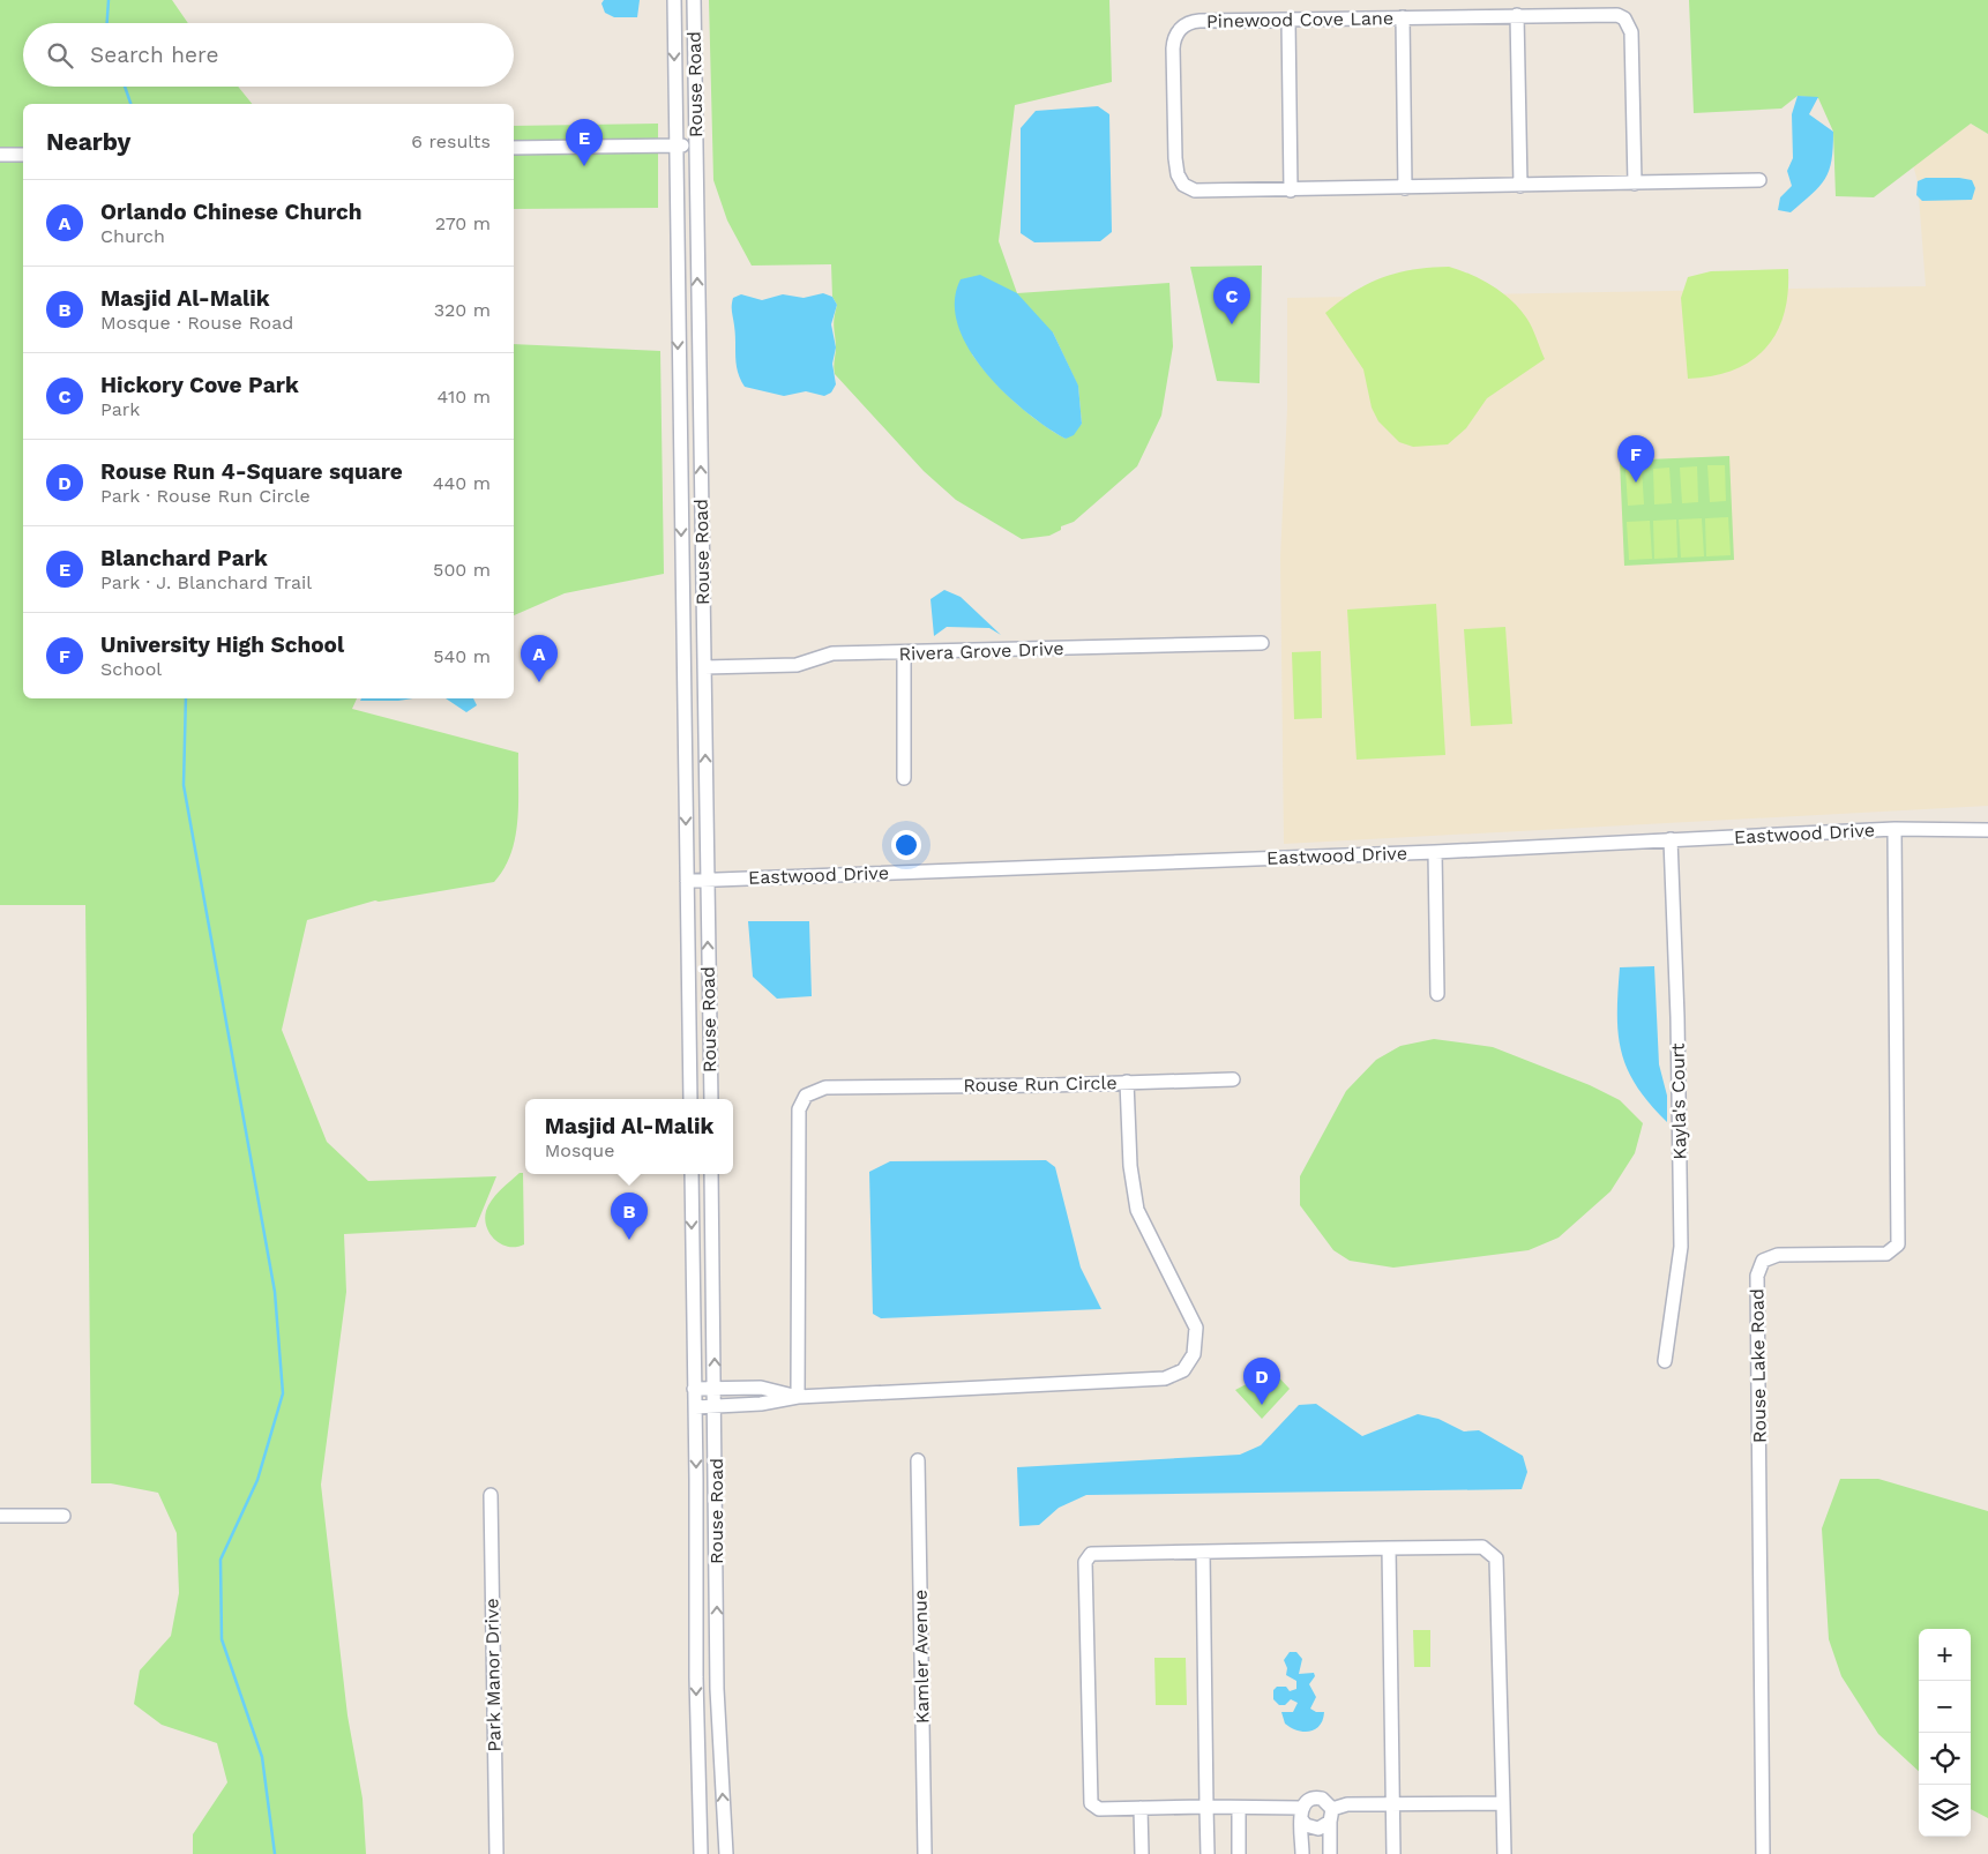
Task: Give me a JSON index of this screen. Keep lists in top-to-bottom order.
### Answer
{
  "streets": {
    "street": [
      "Pinewood Cove Lane",
      "Rouse Road",
      "Rivera Grove Drive",
      "Eastwood Drive",
      "Rouse Run Circle",
      "Kayla's Court",
      "Rouse Lake Road",
      "Kamler Avenue",
      "Park Manor Drive"
    ]
  },
  "crossings": [
    ["Rouse Road", "Rivera Grove Drive"],
    ["Rouse Road", "Eastwood Drive"],
    ["Rouse Road", "Rouse Run Circle"],
    ["Eastwood Drive", "Kayla's Court"],
    ["Eastwood Drive", "Rouse Lake Road"]
  ],
  "page": {
    "search": "Search here",
    "heading": ["Nearby", "6 results"],
    "pins": [
      "E",
      "C",
      "F",
      "A",
      "B",
      "D"
    ],
    "list": [
      {
        "mark": "A",
        "name": "Orlando Chinese Church",
        "note": "Church",
        "value": "270 m"
      },
      {
        "mark": "B",
        "name": "Masjid Al-Malik",
        "note": "Mosque · Rouse Road",
        "value": "320 m"
      },
      {
        "mark": "C",
        "name": "Hickory Cove Park",
        "note": "Park",
        "value": "410 m"
      },
      {
        "mark": "D",
        "name": "Rouse Run 4-Square square",
        "note": "Park · Rouse Run Circle",
        "value": "440 m"
      },
      {
        "mark": "E",
        "name": "Blanchard Park",
        "note": "Park · J. Blanchard Trail",
        "value": "500 m"
      },
      {
        "mark": "F",
        "name": "University High School",
        "note": "School",
        "value": "540 m"
      }
    ],
    "popup": ["Masjid Al-Malik", "Mosque"],
    "map_buttons": ["+", "−"]
  }
}
